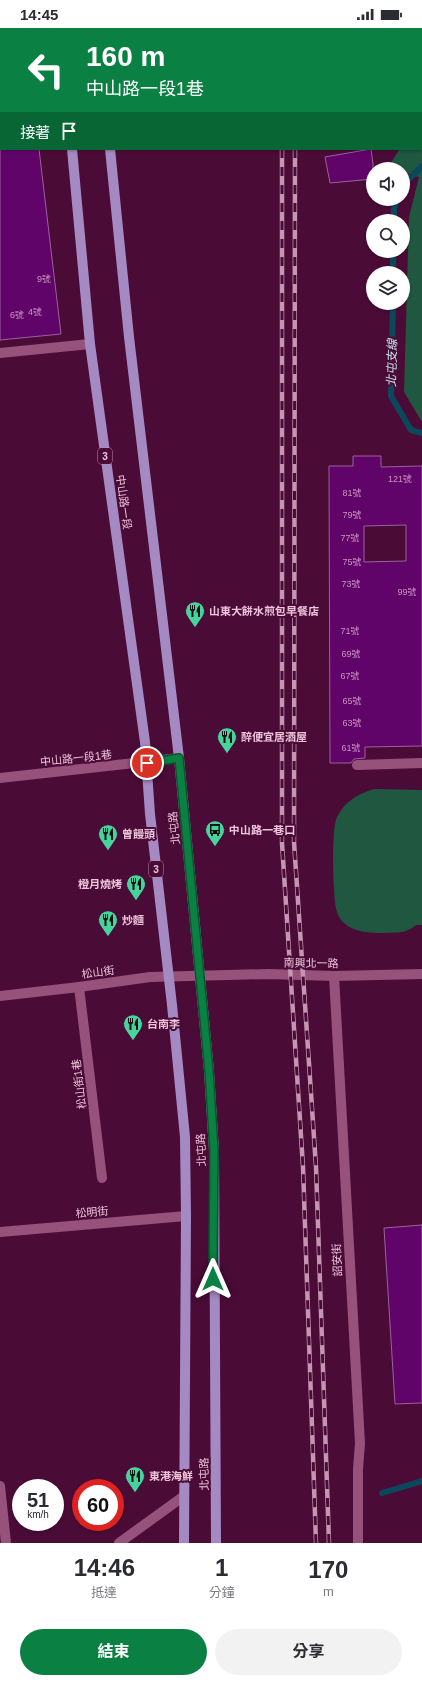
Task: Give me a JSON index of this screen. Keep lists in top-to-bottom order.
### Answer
{
  "streets": {
    "main road": ["3", "中山路一段", "北屯路"],
    "street": [
      "中山路一段1巷",
      "南興北一路",
      "松山街",
      "松山街1巷",
      "松明街",
      "詔安街"
    ]
  },
  "crossings": [
    ["中山路一段", "中山路一段1巷"],
    ["中山路一段", "北屯路"],
    ["中山路一段1巷", "北屯路"],
    ["北屯路", "南興北一路"],
    ["北屯路", "松山街"],
    ["北屯路", "松明街"],
    ["南興北一路", "松山街"],
    ["南興北一路", "詔安街"],
    ["松山街", "松山街1巷"]
  ],
  "water": ["北屯支線"],
  "places": {
    "restaurant": [
      "山東大餅水煎包早餐店",
      "醉便宜居酒屋",
      "曾饅頭",
      "橙月燒烤",
      "炒麵",
      "台南李",
      "東港海鮮"
    ],
    "bus stop": ["中山路一巷口"]
  },
  "house_numbers": [
    "9號",
    "4號",
    "6號",
    "121號",
    "81號",
    "79號",
    "77號",
    "75號",
    "73號",
    "99號",
    "71號",
    "69號",
    "67號",
    "65號",
    "63號",
    "61號"
  ],
  "page": {
    "status": "14:45",
    "turn": ["160 m", "中山路一段1巷"],
    "then": "接著",
    "speed": "51 km/h",
    "limit": "60",
    "eta": [
      "14:46",
      "抵達",
      "1",
      "分鐘",
      "170",
      "m"
    ],
    "buttons": ["結束", "分享"]
  }
}
